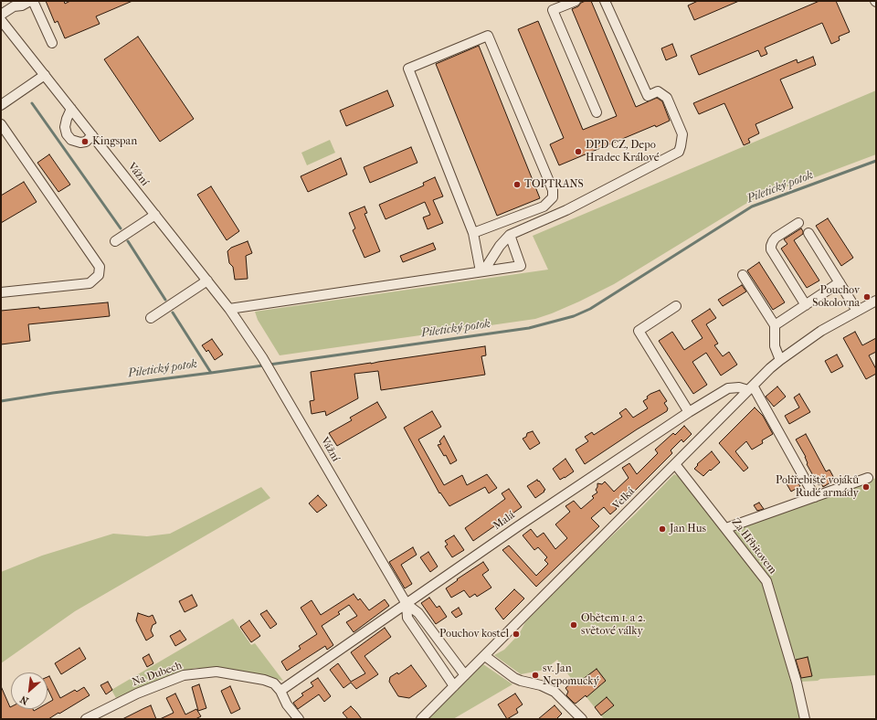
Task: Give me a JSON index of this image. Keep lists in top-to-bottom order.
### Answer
{
  "streets": {
    "street": [
      "Vážní",
      "Velká",
      "Malá",
      "Za Hřbitovem",
      "Na Dubech"
    ]
  },
  "crossings": [
    ["Vážní", "Velká"],
    ["Vážní", "Malá"],
    ["Velká", "Malá"],
    ["Velká", "Za Hřbitovem"],
    ["Malá", "Na Dubech"]
  ],
  "water": ["Piletický potok"],
  "places": [
    "Kingspan",
    "DPD CZ, Depo Hradec Králové",
    "TOPTRANS",
    "Pouchov Sokolovna",
    "Pohřebiště vojáků Rudé armády",
    "Jan Hus",
    "Obětem 1. a 2. světové války",
    "Pouchov kostel",
    "sv. Jan Nepomucký"
  ],
  "north": "bottom left"
}
